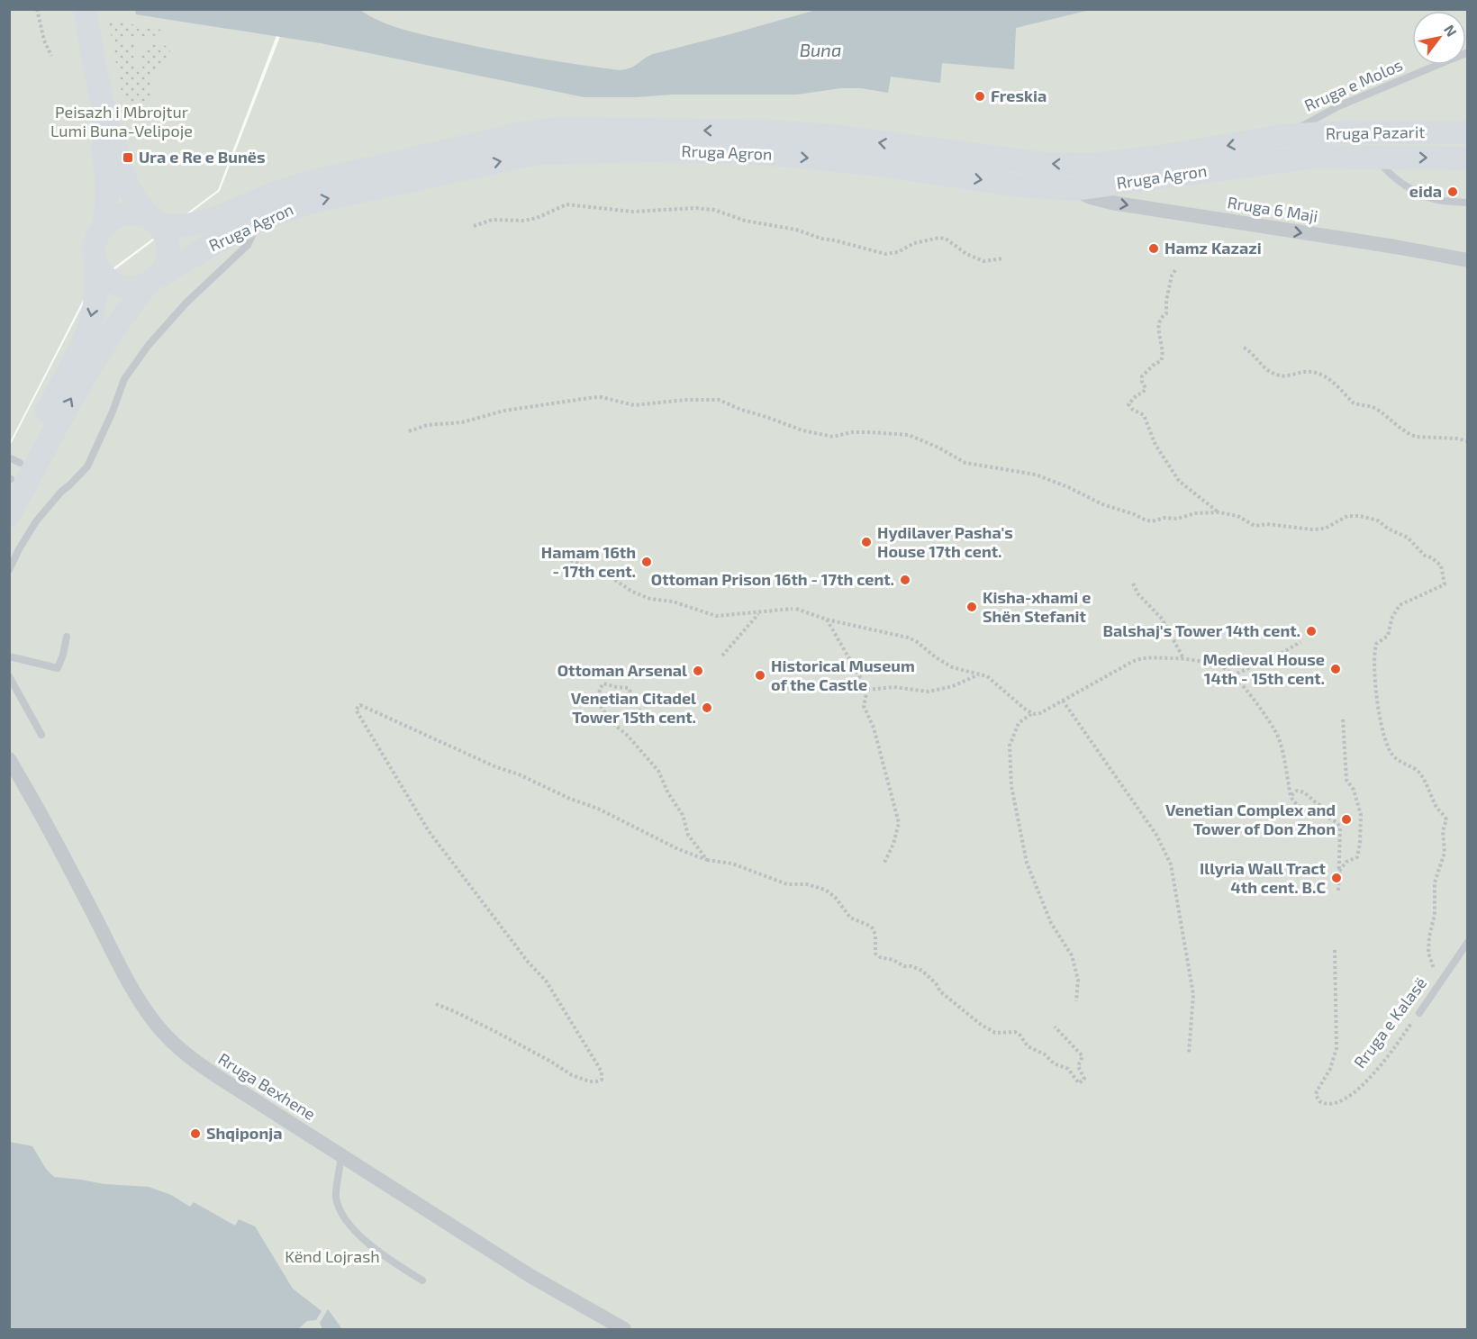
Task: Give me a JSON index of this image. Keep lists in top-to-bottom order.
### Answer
{
  "streets": {
    "main road": ["Rruga Pazarit", "Rruga Agron"],
    "street": ["Rruga 6 Maji", "Rruga Bexhene"],
    "lane": ["Rruga e Molos", "Rruga e Kalasë"]
  },
  "crossings": [
    ["Rruga e Molos", "Rruga Pazarit"],
    ["Rruga e Molos", "Rruga Agron"],
    ["Rruga Pazarit", "Rruga Agron"],
    ["Rruga Agron", "Rruga 6 Maji"]
  ],
  "one_way": ["Rruga 6 Maji"],
  "water": ["Buna"],
  "parks": ["Peisazh i Mbrojtur Lumi Buna-Velipoje", "Kënd Lojrash"],
  "places": {
    "other": [
      "Freskia",
      "eida",
      "Hamz Kazazi",
      "Hydilaver Pasha's House 17th cent.",
      "Hamam 16th - 17th cent.",
      "Ottoman Prison 16th - 17th cent.",
      "Kisha-xhami e Shën Stefanit",
      "Balshaj's Tower 14th cent.",
      "Medieval House 14th - 15th cent.",
      "Ottoman Arsenal",
      "Historical Museum of the Castle",
      "Venetian Citadel Tower 15th cent.",
      "Venetian Complex and Tower of Don Zhon",
      "Illyria Wall Tract 4th cent. B.C",
      "Shqiponja"
    ],
    "transit": ["Ura e Re e Bunës"]
  },
  "north": "top right"
}
